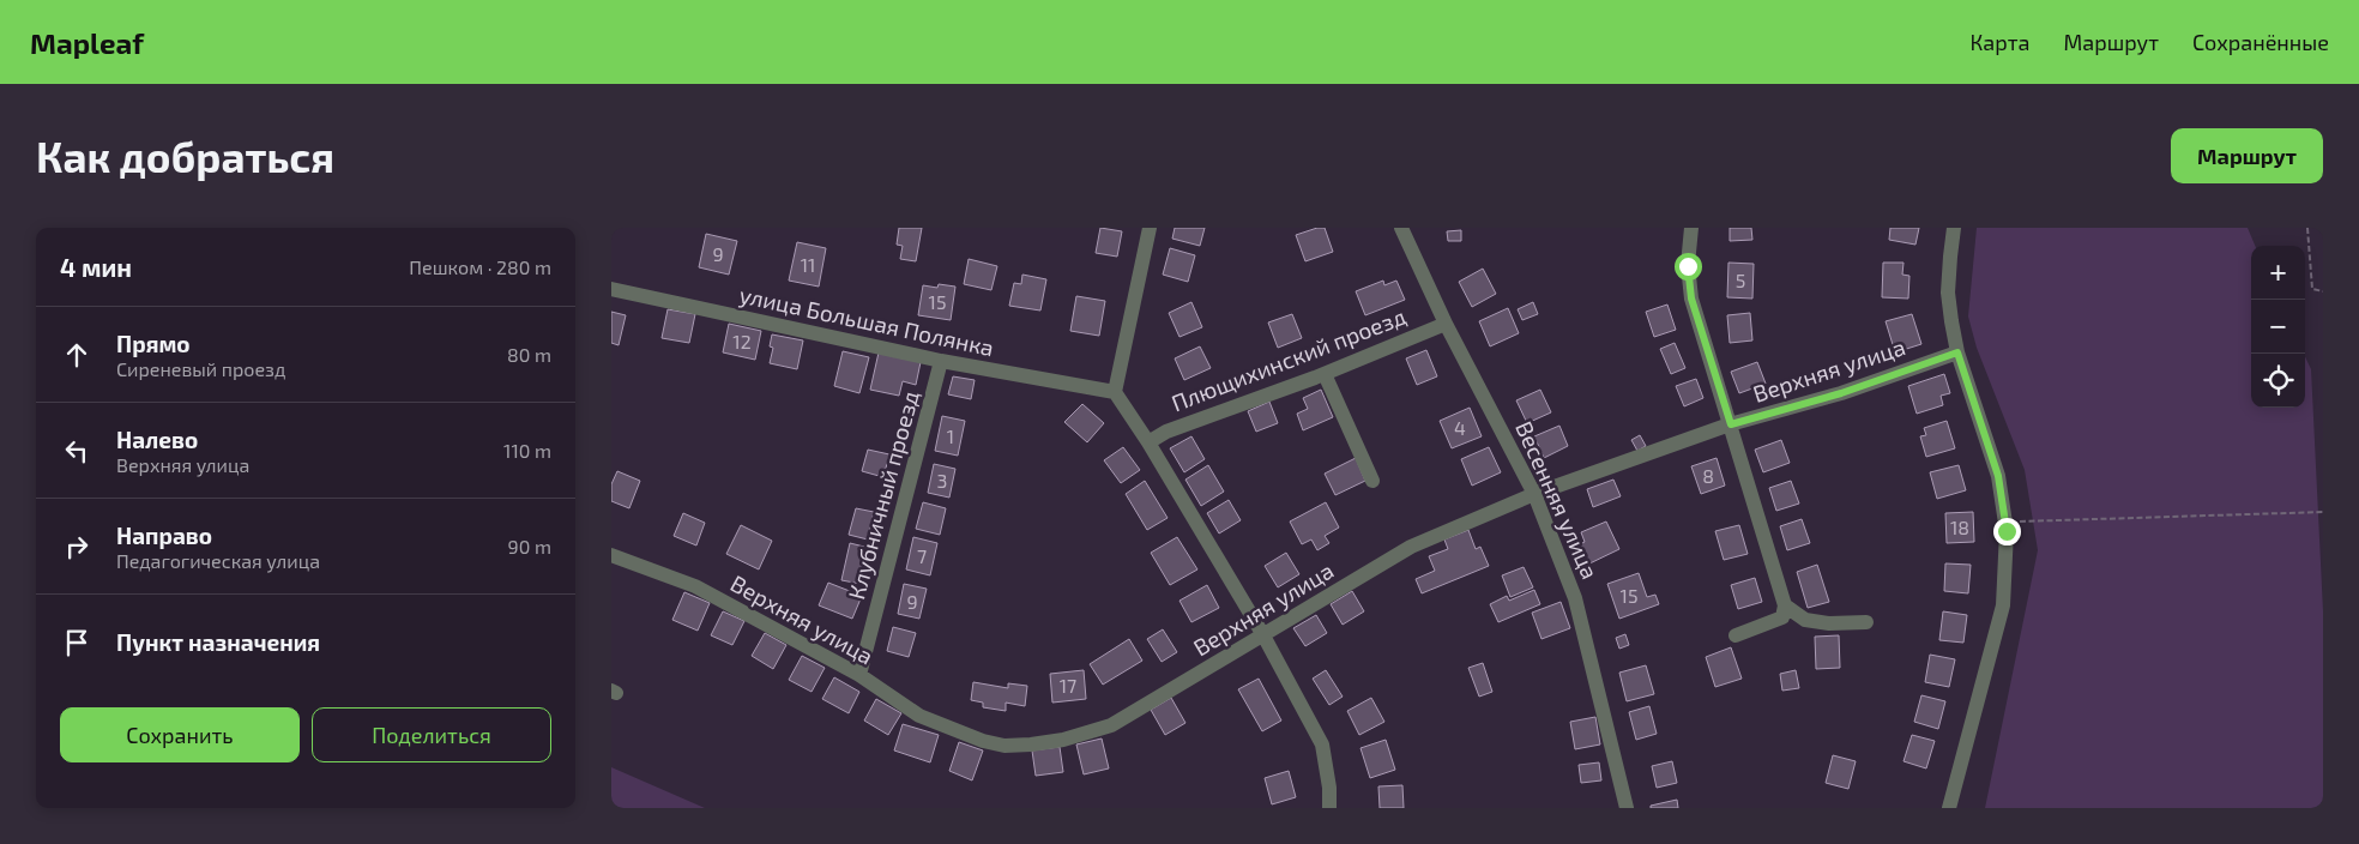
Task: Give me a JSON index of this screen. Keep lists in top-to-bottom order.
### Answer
{
  "streets": {
    "street": [
      "улица Большая Полянка",
      "Плющихинский проезд",
      "Верхняя улица",
      "Клубничный проезд",
      "Весенняя улица"
    ]
  },
  "crossings": [
    ["улица Большая Полянка", "Клубничный проезд"],
    ["Плющихинский проезд", "Весенняя улица"],
    ["Верхняя улица", "Клубничный проезд"],
    ["Верхняя улица", "Весенняя улица"]
  ],
  "house_numbers": [
    "9",
    "11",
    "5",
    "15",
    "12",
    "4",
    "1",
    "8",
    "3",
    "18",
    "7",
    "15",
    "9",
    "17"
  ],
  "page": {
    "header": "Mapleaf",
    "nav": ["Карта", "Маршрут", "Сохранённые"],
    "buttons": [
      "Маршрут",
      ["Сохранить", "Поделиться"]
    ],
    "title": "Как добраться",
    "heading": ["4 мин", "Пешком · 280 m"],
    "map_buttons": ["+", "−"],
    "list": [
      ["Прямо", "Сиреневый проезд", "80 m"],
      ["Налево", "Верхняя улица", "110 m"],
      ["Направо", "Педагогическая улица", "90 m"],
      "Пункт назначения"
    ]
  }
}
